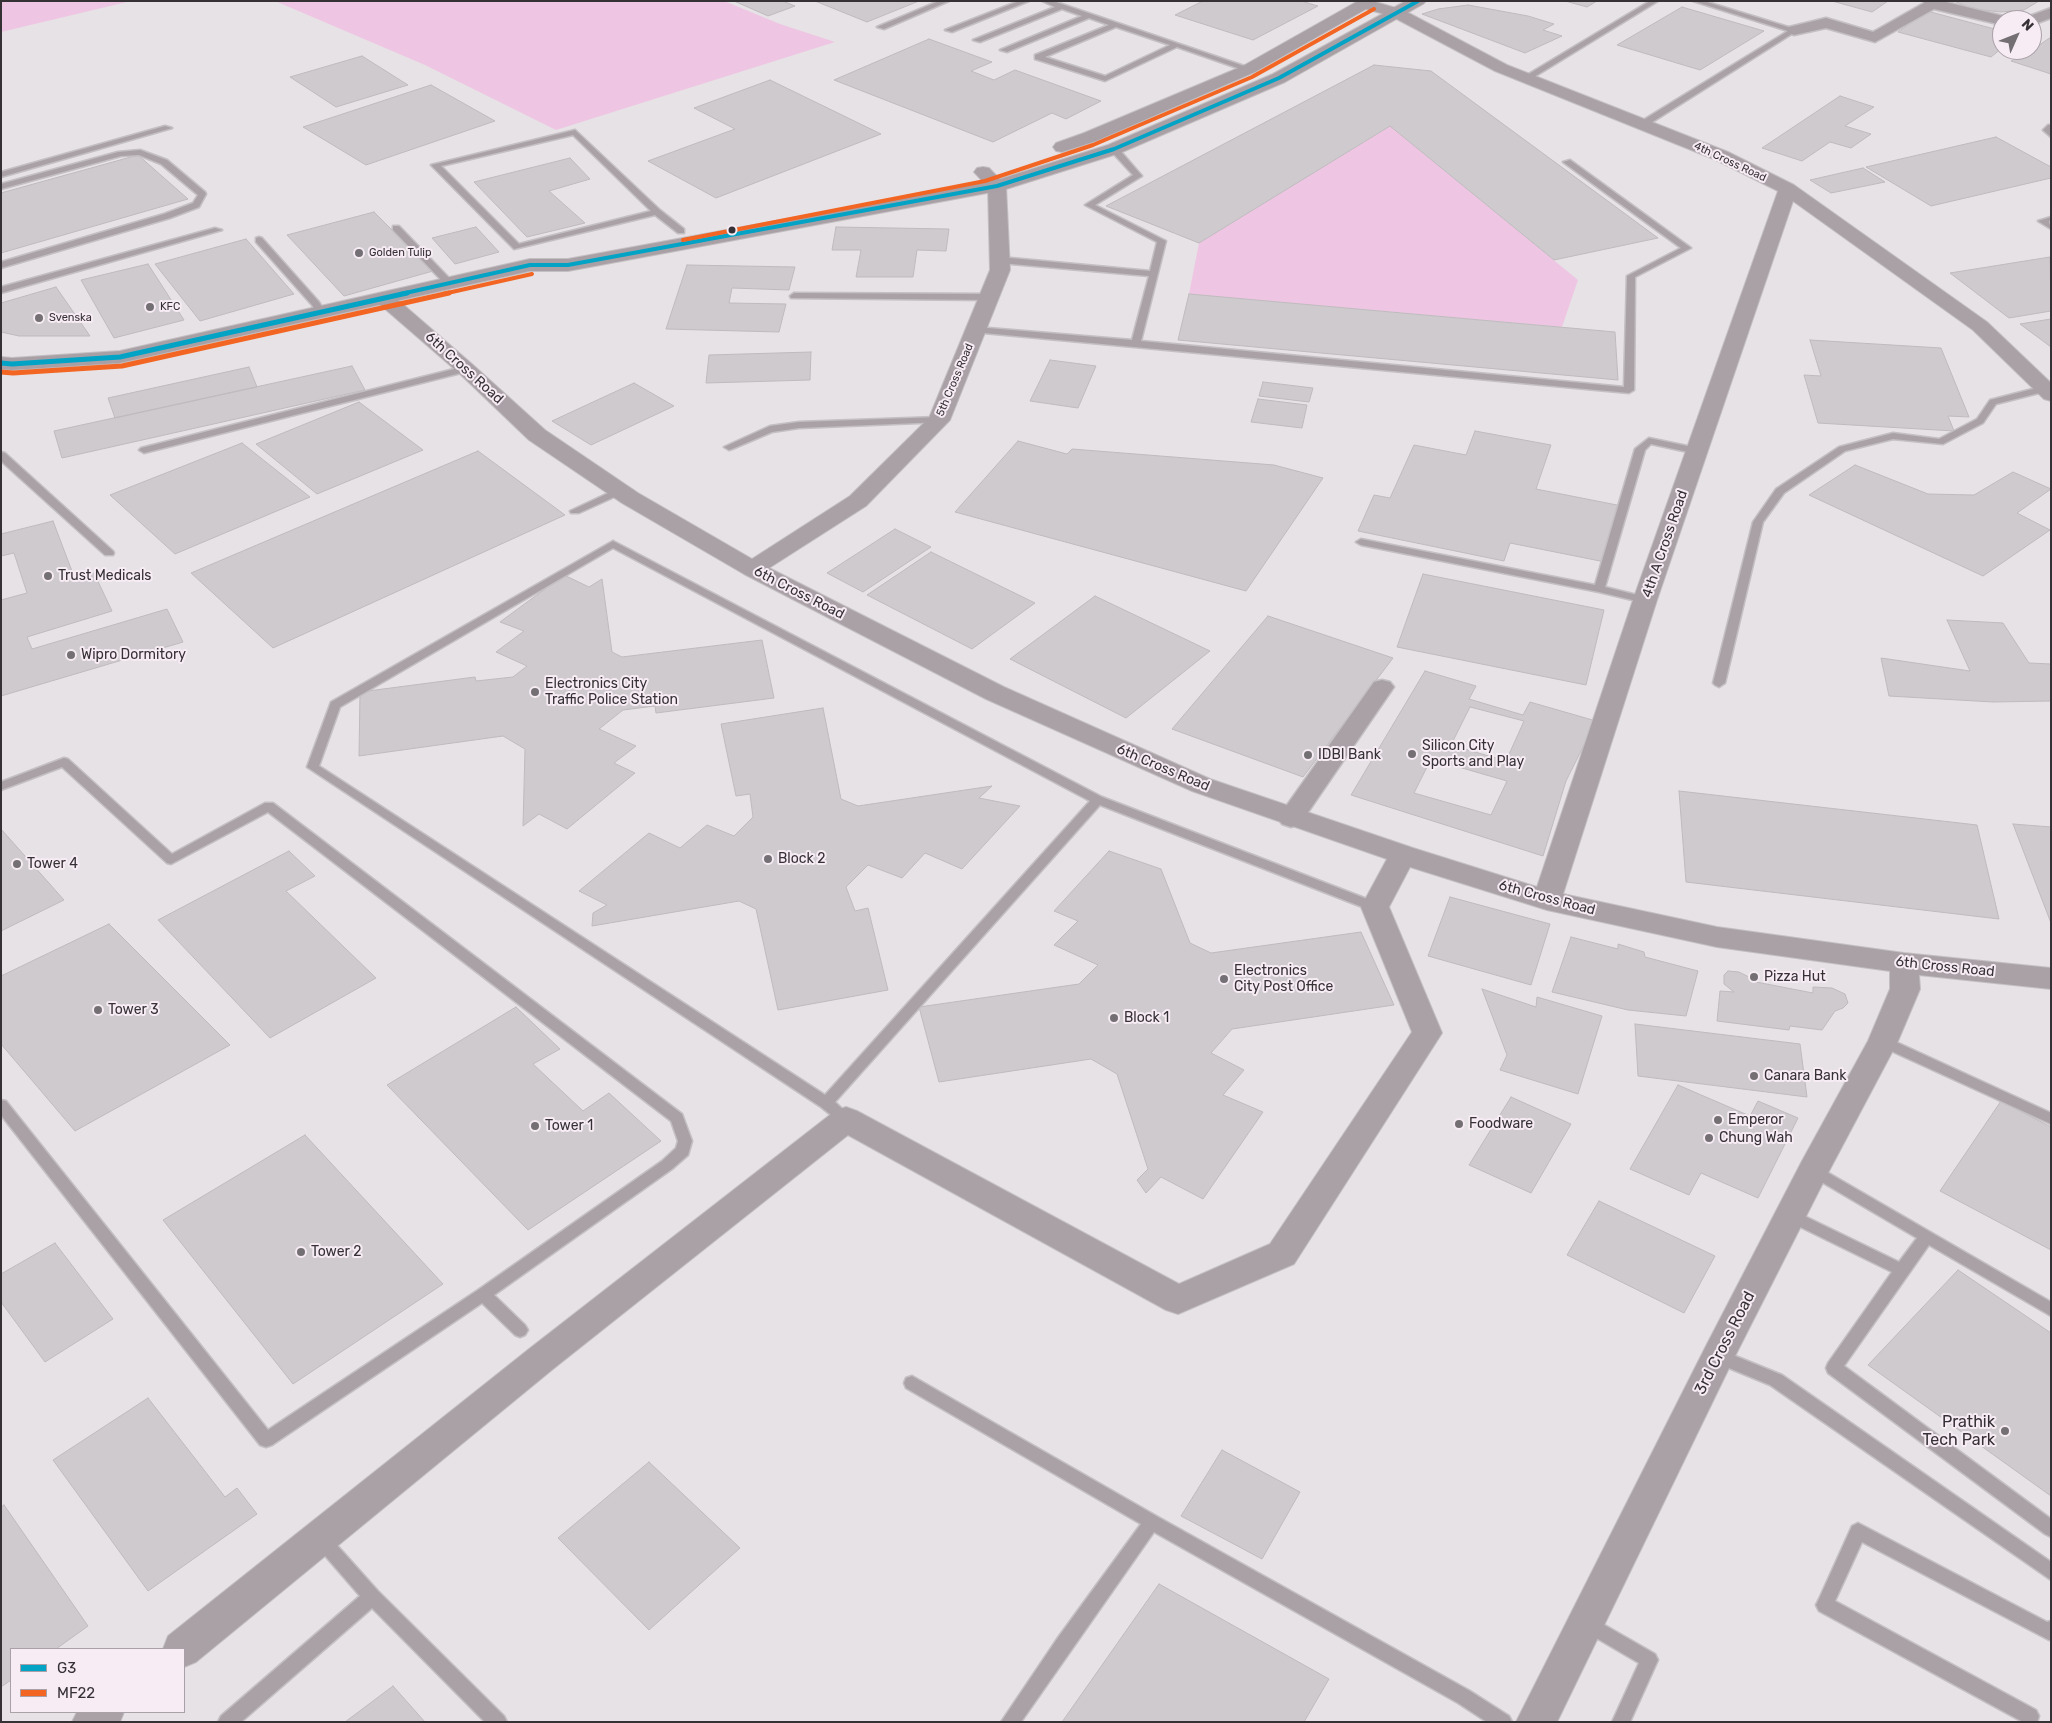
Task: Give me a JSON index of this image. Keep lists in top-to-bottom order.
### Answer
{
  "streets": {
    "street": [
      "4th Cross Road",
      "6th Cross Road",
      "5th Cross Road",
      "4th A Cross Road",
      "3rd Cross Road"
    ]
  },
  "crossings": [
    ["4th Cross Road", "4th A Cross Road"],
    ["6th Cross Road", "5th Cross Road"],
    ["6th Cross Road", "4th A Cross Road"],
    ["6th Cross Road", "3rd Cross Road"]
  ],
  "places": [
    "Golden Tulip",
    "KFC",
    "Svenska",
    "Trust Medicals",
    "Wipro Dormitory",
    "Electronics City Traffic Police Station",
    "Silicon City Sports and Play",
    "IDBI Bank",
    "Block 2",
    "Tower 4",
    "Pizza Hut",
    "Electronics City Post Office",
    "Tower 3",
    "Block 1",
    "Canara Bank",
    "Emperor",
    "Foodware",
    "Tower 1",
    "Chung Wah",
    "Tower 2",
    "Prathik Tech Park"
  ],
  "lines": ["transit line G3", "transit line MF22"],
  "legend": ["G3", "MF22"],
  "north": "top right"
}
